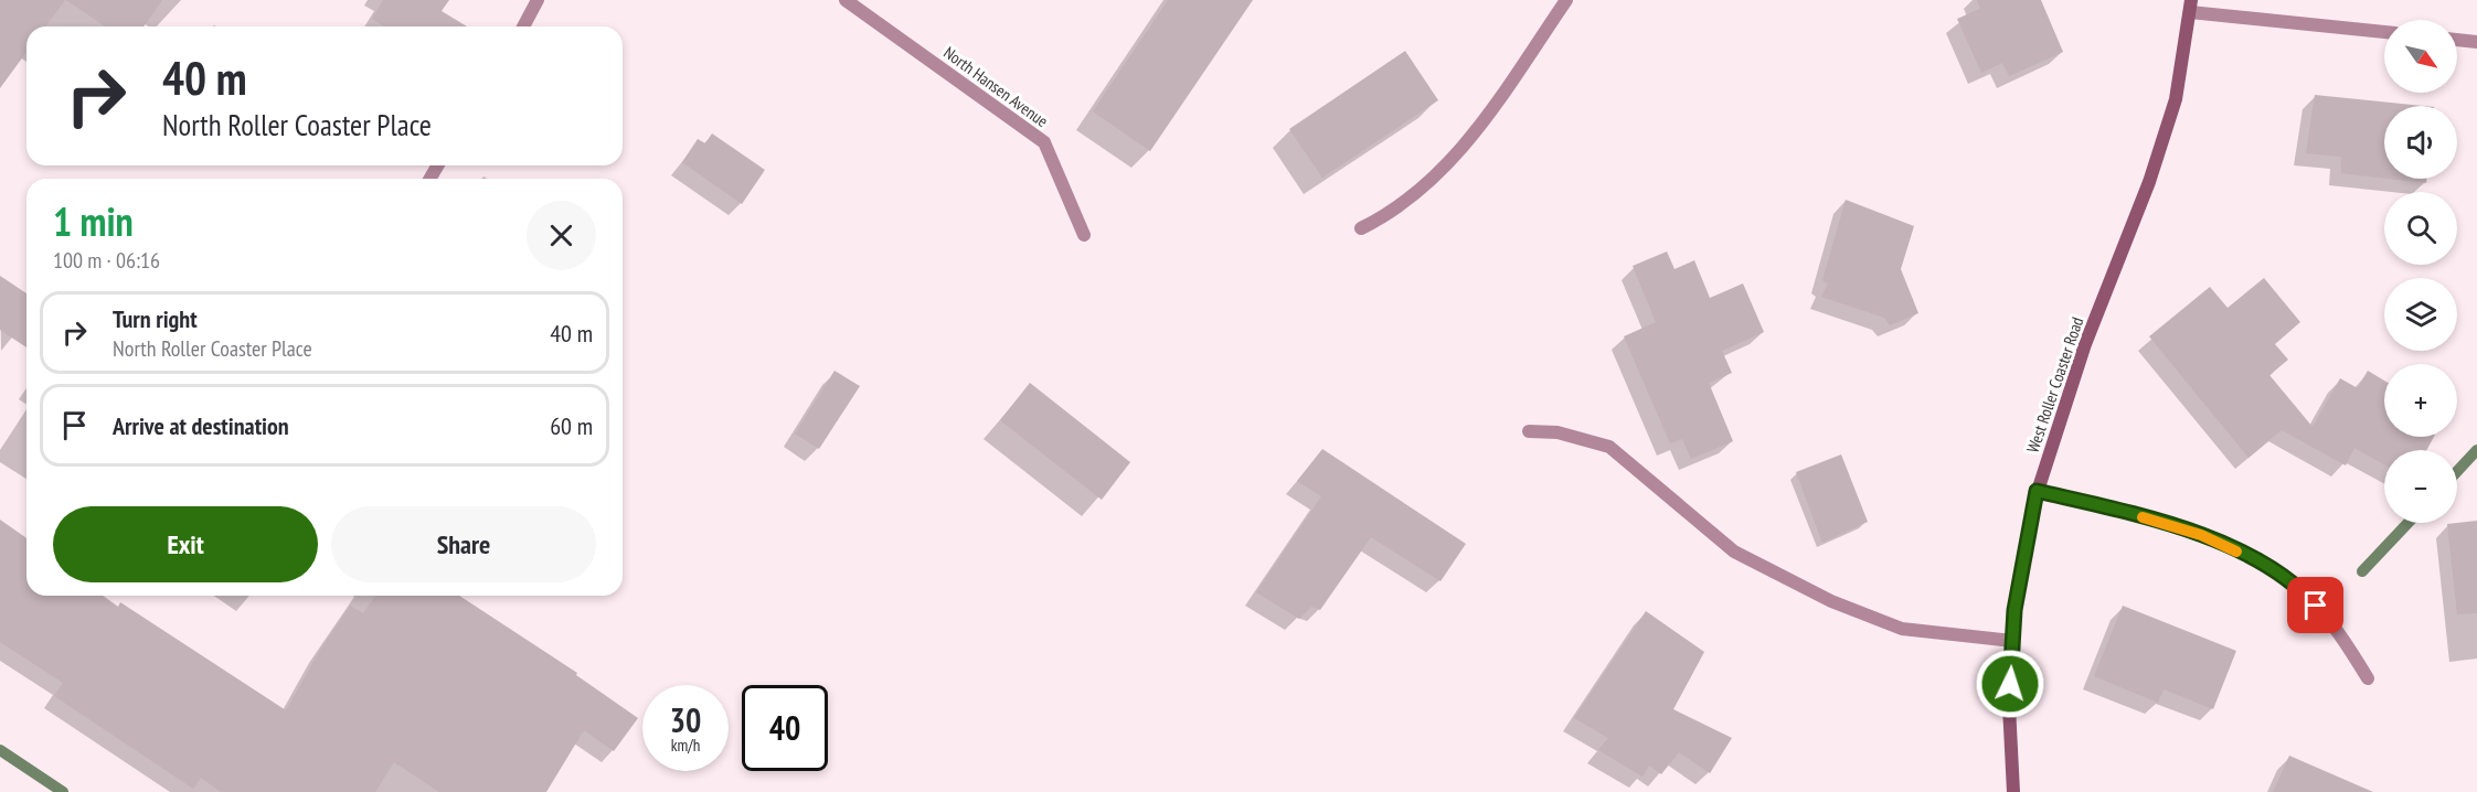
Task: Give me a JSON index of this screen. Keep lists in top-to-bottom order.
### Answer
{
  "streets": {
    "street": ["North Hansen Avenue", "West Roller Coaster Road"]
  },
  "north": "bottom right",
  "page": {
    "map_buttons": ["+", "−"],
    "turn": ["40 m", "North Roller Coaster Place"],
    "heading": ["1 min", "100 m · 06:16"],
    "list": [
      {
        "name": "Turn right",
        "note": "North Roller Coaster Place",
        "value": "40 m"
      },
      {
        "name": "Arrive at destination",
        "value": "60 m"
      }
    ],
    "buttons": ["Exit", "Share"],
    "speed": "30 km/h",
    "limit": "40"
  }
}
